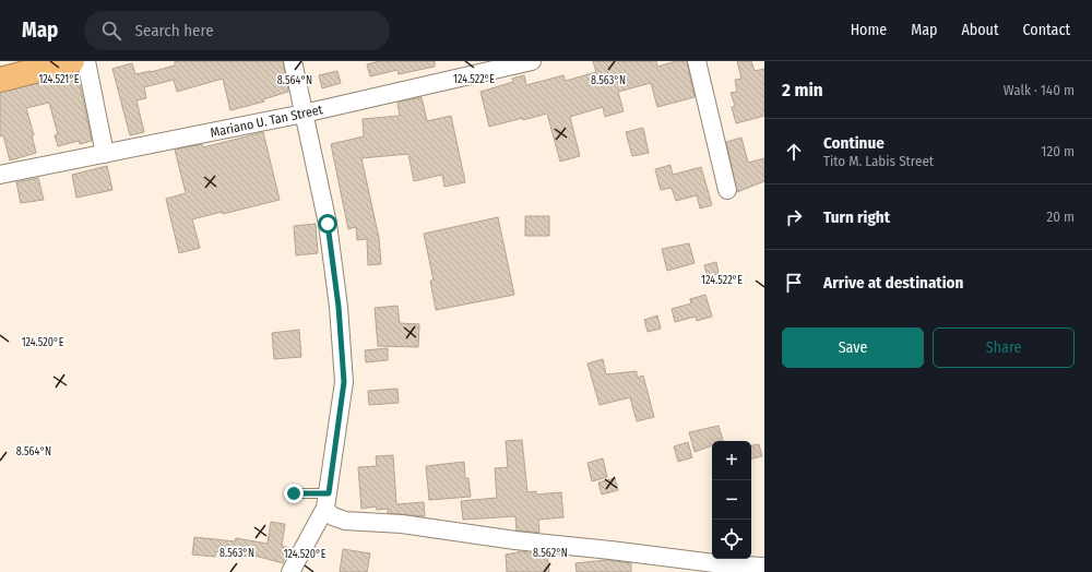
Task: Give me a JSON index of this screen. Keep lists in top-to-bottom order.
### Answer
{
  "streets": {
    "street": ["Mariano U. Tan Street"]
  },
  "page": {
    "header": "Map",
    "search": "Search here",
    "nav": [
      "Home",
      "Map",
      "About",
      "Contact"
    ],
    "heading": ["2 min", "Walk · 140 m"],
    "list": [
      ["Continue", "Tito M. Labis Street", "120 m"],
      ["Turn right", "20 m"],
      "Arrive at destination"
    ],
    "buttons": ["Save", "Share"],
    "map_buttons": ["+", "−"]
  },
  "coordinates": [
    "124.521°E",
    "124.522°E",
    "8.564°N",
    "8.563°N",
    "124.520°E",
    "8.562°N"
  ]
}
